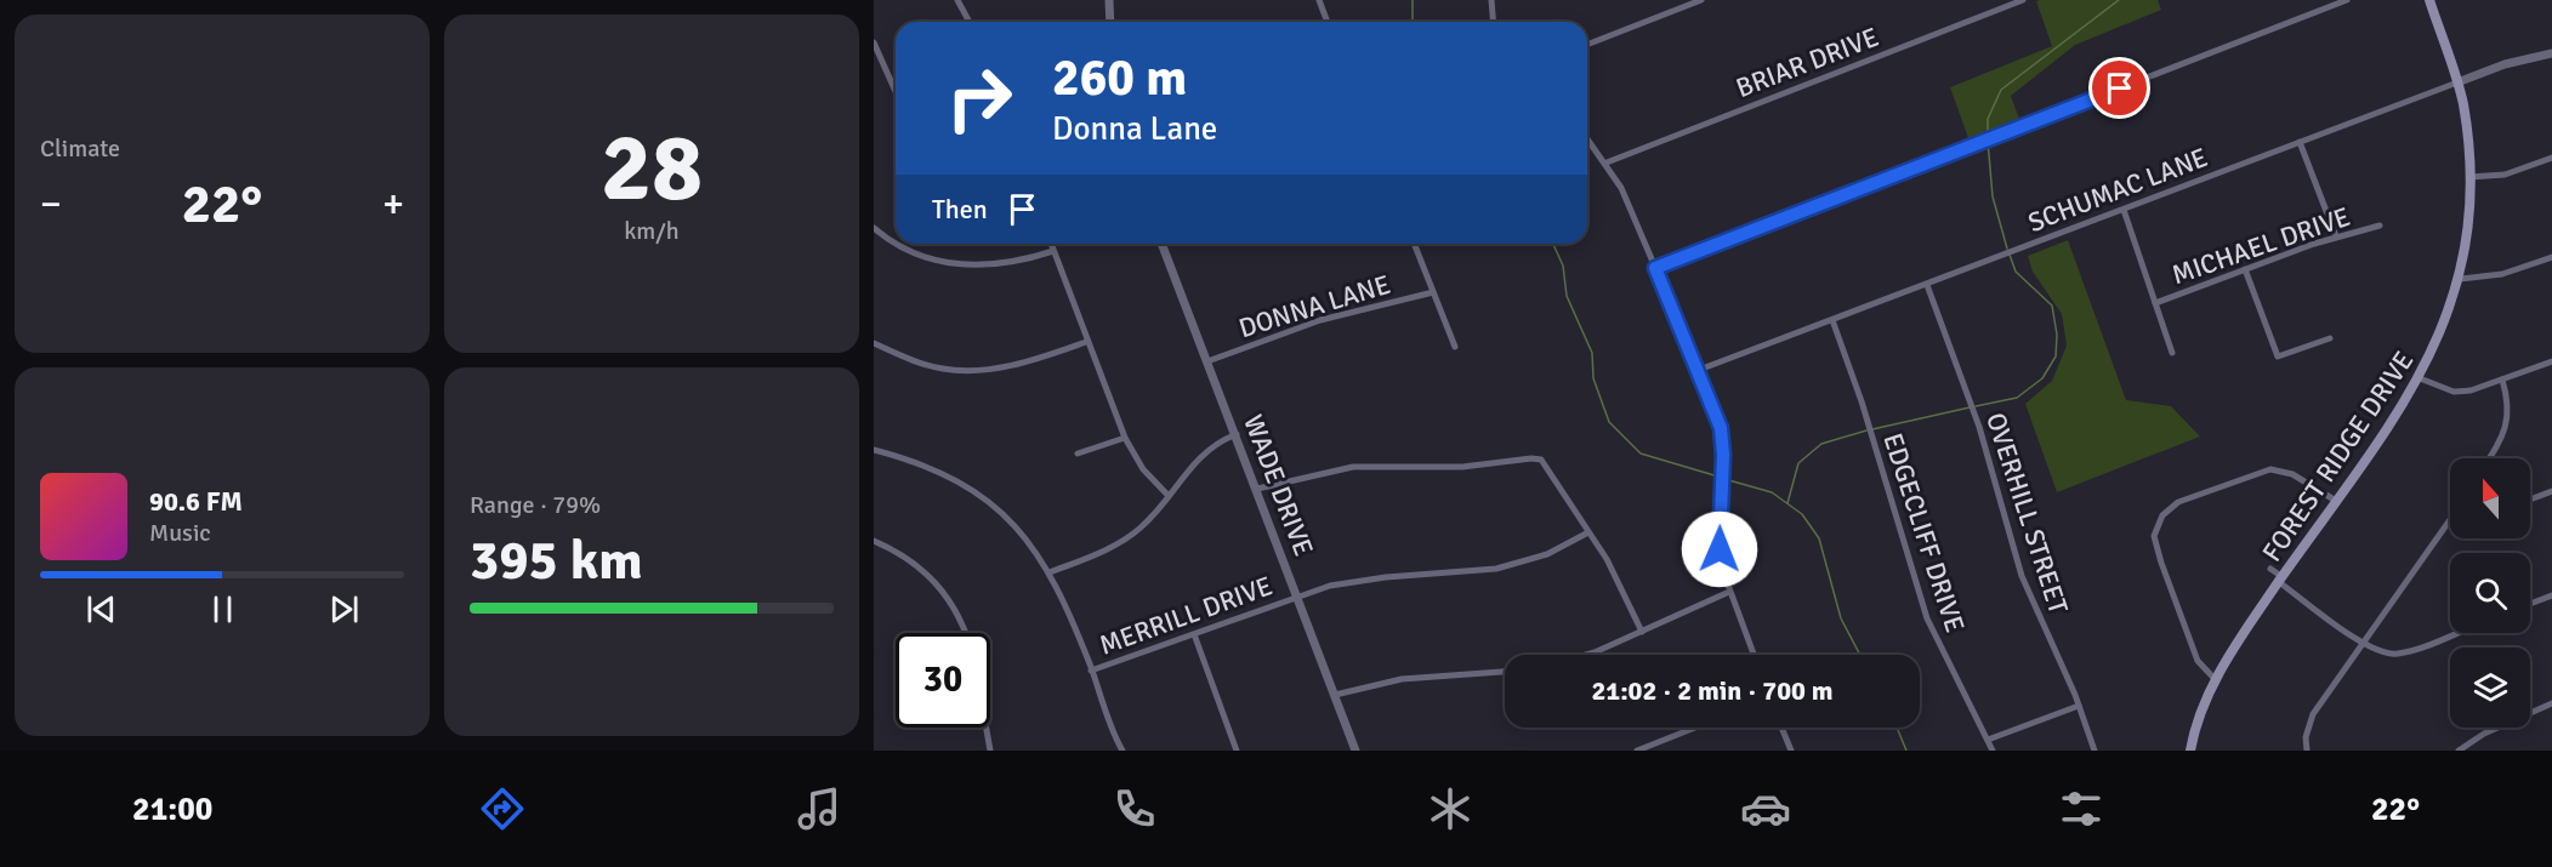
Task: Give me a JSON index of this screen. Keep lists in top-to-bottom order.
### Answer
{
  "streets": {
    "main road": ["FOREST RIDGE DRIVE"],
    "street": [
      "BRIAR DRIVE",
      "SCHUMAC LANE",
      "MICHAEL DRIVE",
      "DONNA LANE",
      "WADE DRIVE",
      "OVERHILL STREET",
      "EDGECLIFF DRIVE",
      "MERRILL DRIVE"
    ]
  },
  "crossings": [
    ["SCHUMAC LANE", "FOREST RIDGE DRIVE"],
    ["SCHUMAC LANE", "OVERHILL STREET"],
    ["SCHUMAC LANE", "EDGECLIFF DRIVE"],
    ["DONNA LANE", "WADE DRIVE"],
    ["WADE DRIVE", "MERRILL DRIVE"]
  ],
  "north": "top",
  "page": {
    "tile": [
      "Climate",
      ["28", "km/h"],
      ["Range · 79%", "395 km"]
    ],
    "turn": ["260 m", "Donna Lane"],
    "heat": ["−", "22°", "+"],
    "then": "Then",
    "song": ["90.6 FM", "Music"],
    "limit": "30",
    "trip": "21:02 · 2 min · 700 m",
    "tabs": ["21:00", "22°"]
  }
}
